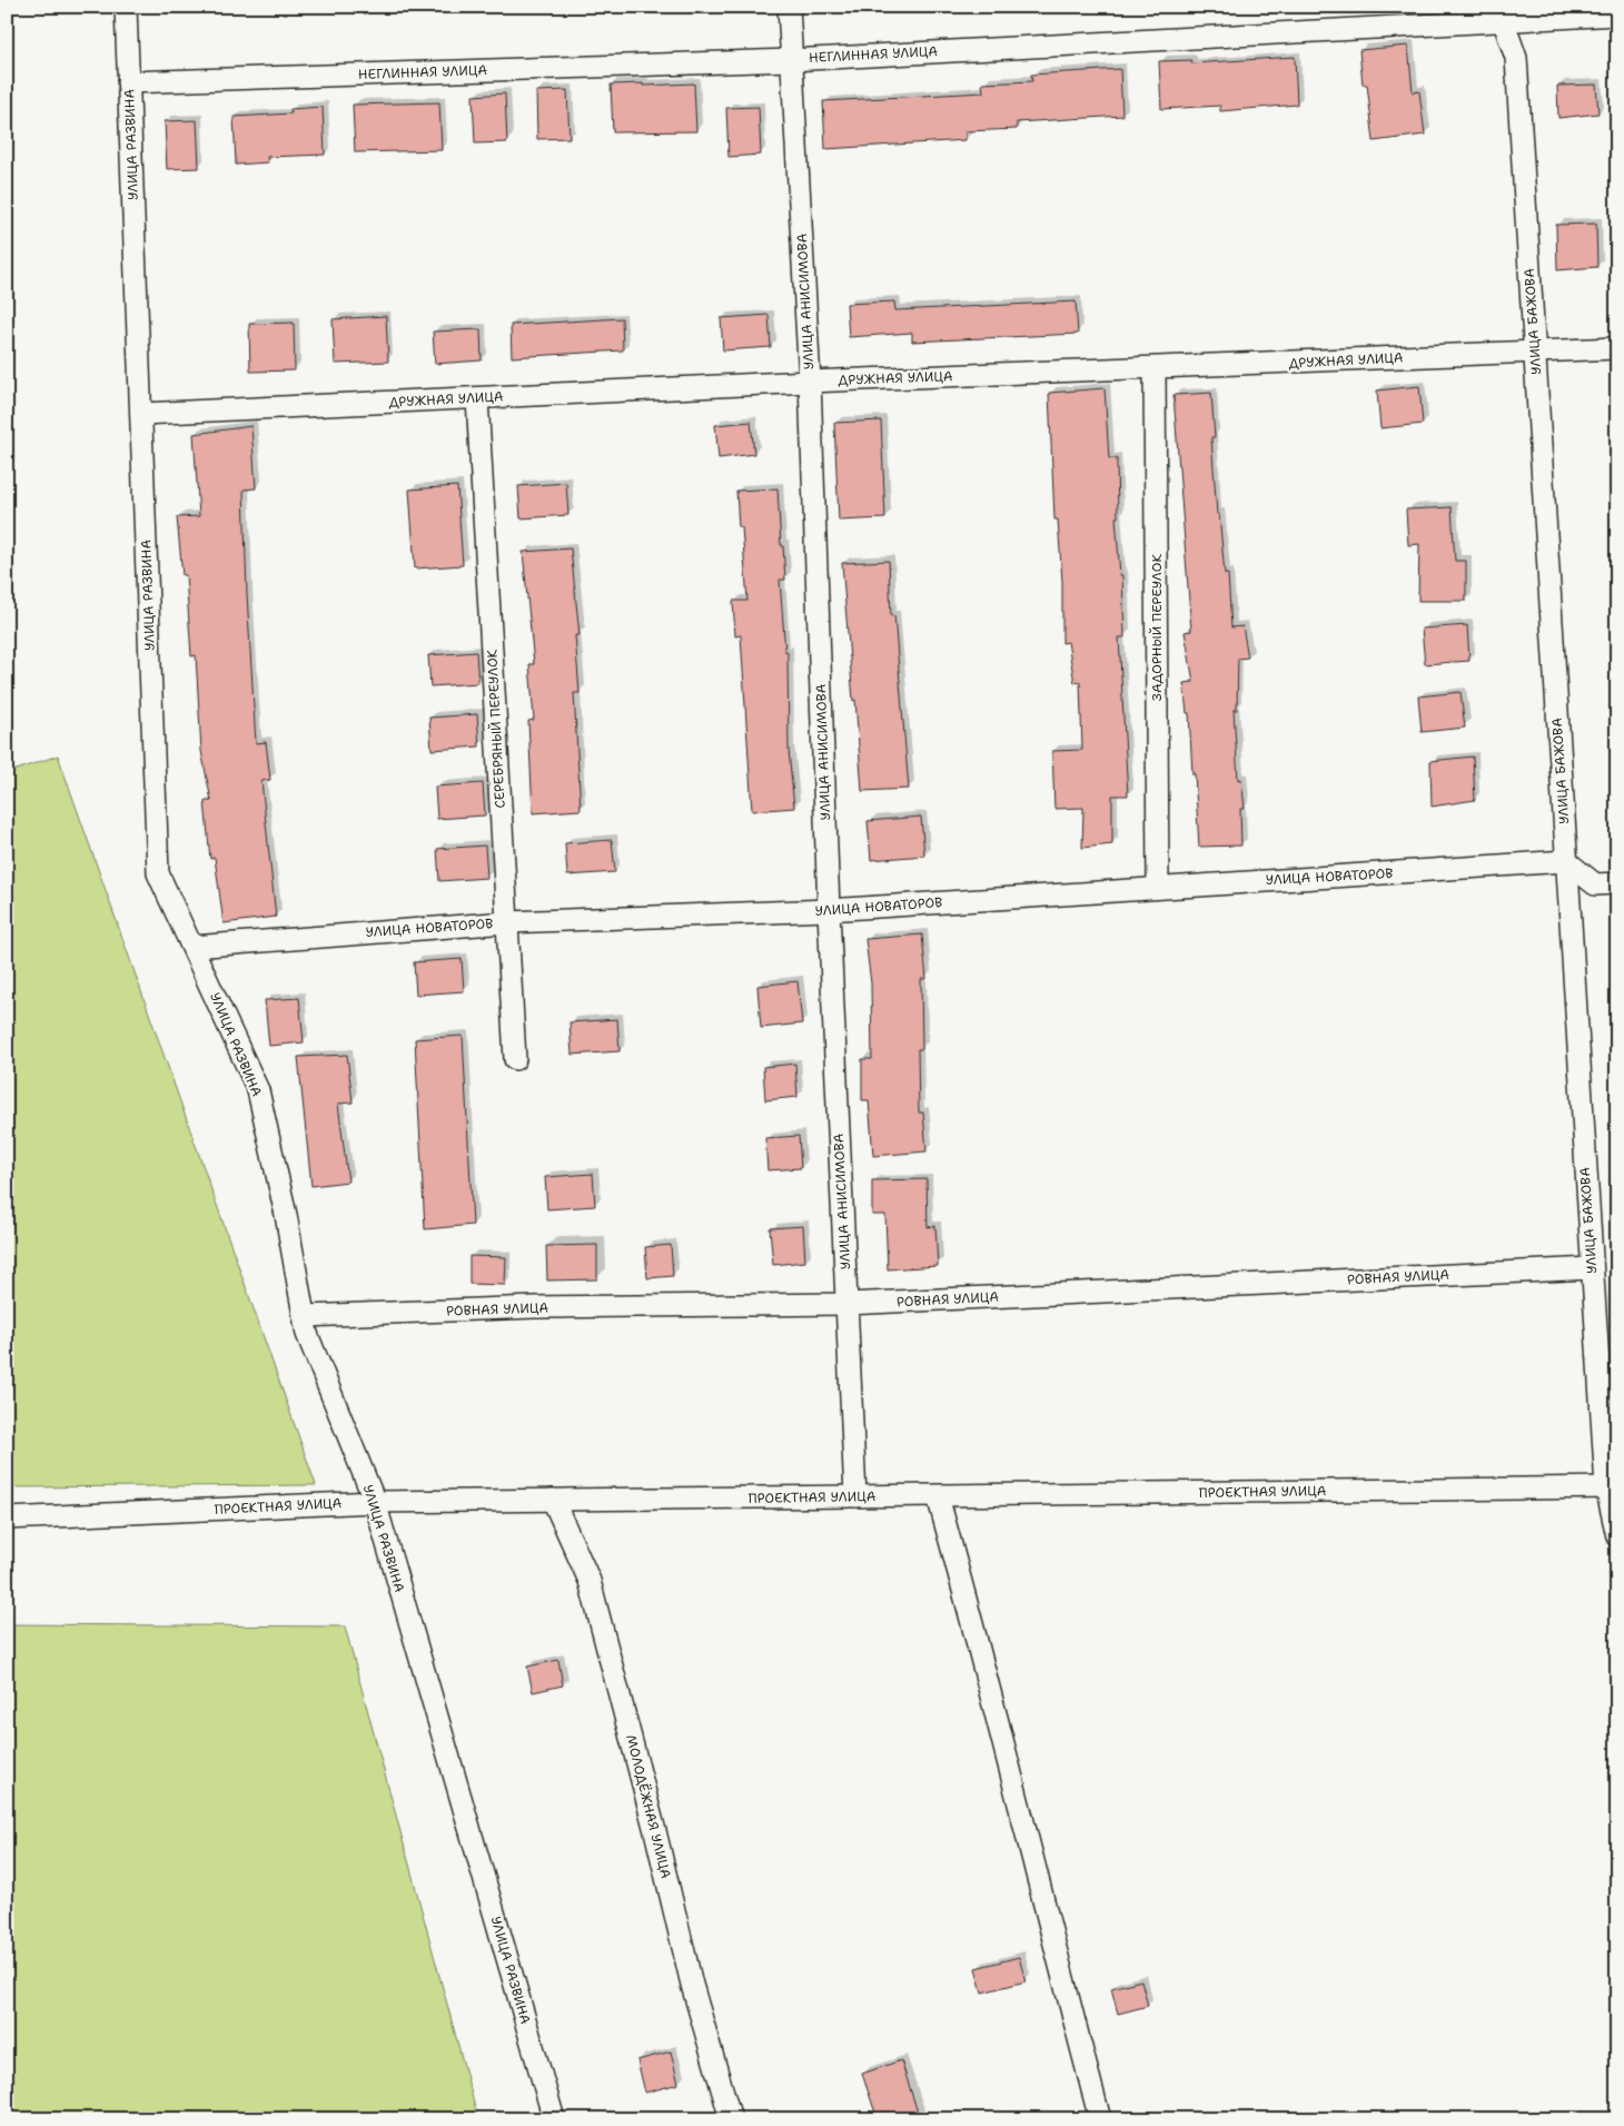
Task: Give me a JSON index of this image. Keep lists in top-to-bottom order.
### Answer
{
  "streets": {
    "street": [
      "НЕГЛИННАЯ УЛИЦА",
      "УЛИЦА РАЗВИНА",
      "УЛИЦА АНИСИМОВА",
      "УЛИЦА БАЖОВА",
      "ДРУЖНАЯ УЛИЦА",
      "ЗАДОРНЫЙ ПЕРЕУЛОК",
      "СЕРЕБРЯНЫЙ ПЕРЕУЛОК",
      "УЛИЦА НОВАТОРОВ",
      "РОВНАЯ УЛИЦА",
      "ПРОЕКТНАЯ УЛИЦА",
      "МОЛОДЁЖНАЯ УЛИЦА"
    ]
  },
  "crossings": [
    ["НЕГЛИННАЯ УЛИЦА", "УЛИЦА РАЗВИНА"],
    ["НЕГЛИННАЯ УЛИЦА", "УЛИЦА АНИСИМОВА"],
    ["НЕГЛИННАЯ УЛИЦА", "УЛИЦА БАЖОВА"],
    ["УЛИЦА РАЗВИНА", "ДРУЖНАЯ УЛИЦА"],
    ["УЛИЦА РАЗВИНА", "УЛИЦА НОВАТОРОВ"],
    ["УЛИЦА РАЗВИНА", "РОВНАЯ УЛИЦА"],
    ["УЛИЦА РАЗВИНА", "ПРОЕКТНАЯ УЛИЦА"],
    ["УЛИЦА АНИСИМОВА", "ДРУЖНАЯ УЛИЦА"],
    ["УЛИЦА АНИСИМОВА", "УЛИЦА НОВАТОРОВ"],
    ["УЛИЦА АНИСИМОВА", "РОВНАЯ УЛИЦА"],
    ["УЛИЦА АНИСИМОВА", "ПРОЕКТНАЯ УЛИЦА"],
    ["УЛИЦА БАЖОВА", "ДРУЖНАЯ УЛИЦА"],
    ["УЛИЦА БАЖОВА", "УЛИЦА НОВАТОРОВ"],
    ["УЛИЦА БАЖОВА", "РОВНАЯ УЛИЦА"],
    ["УЛИЦА БАЖОВА", "ПРОЕКТНАЯ УЛИЦА"],
    ["ДРУЖНАЯ УЛИЦА", "ЗАДОРНЫЙ ПЕРЕУЛОК"],
    ["ДРУЖНАЯ УЛИЦА", "СЕРЕБРЯНЫЙ ПЕРЕУЛОК"],
    ["ЗАДОРНЫЙ ПЕРЕУЛОК", "УЛИЦА НОВАТОРОВ"],
    ["СЕРЕБРЯНЫЙ ПЕРЕУЛОК", "УЛИЦА НОВАТОРОВ"],
    ["ПРОЕКТНАЯ УЛИЦА", "МОЛОДЁЖНАЯ УЛИЦА"]
  ]
}
